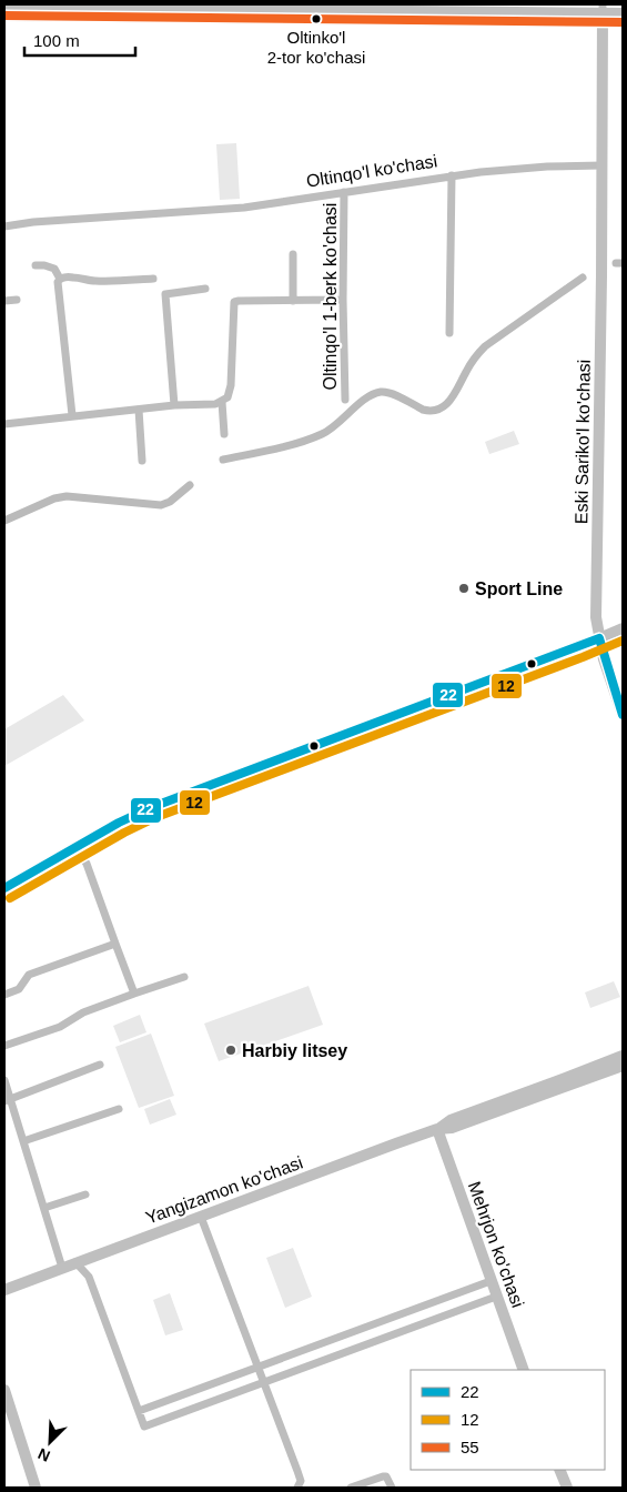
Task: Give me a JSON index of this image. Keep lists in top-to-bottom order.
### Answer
{
  "streets": {
    "street": [
      "Oltinqo'l ko'chasi",
      "Oltinqo'l 1-berk ko'chasi",
      "Eski Sariko'l ko'chasi",
      "Yangizamon ko'chasi",
      "Mehrjon ko'chasi"
    ]
  },
  "crossings": [
    ["Oltinqo'l ko'chasi", "Oltinqo'l 1-berk ko'chasi"],
    ["Oltinqo'l ko'chasi", "Eski Sariko'l ko'chasi"],
    ["Yangizamon ko'chasi", "Mehrjon ko'chasi"]
  ],
  "places": ["Oltinko'l 2-tor ko'chasi", "Sport Line", "Harbiy litsey"],
  "lines": ["transit line 55", "transit line 22", "transit line 12"],
  "legend": ["22", "12", "55"],
  "scale_bar": "100 m",
  "north": "bottom left"
}
